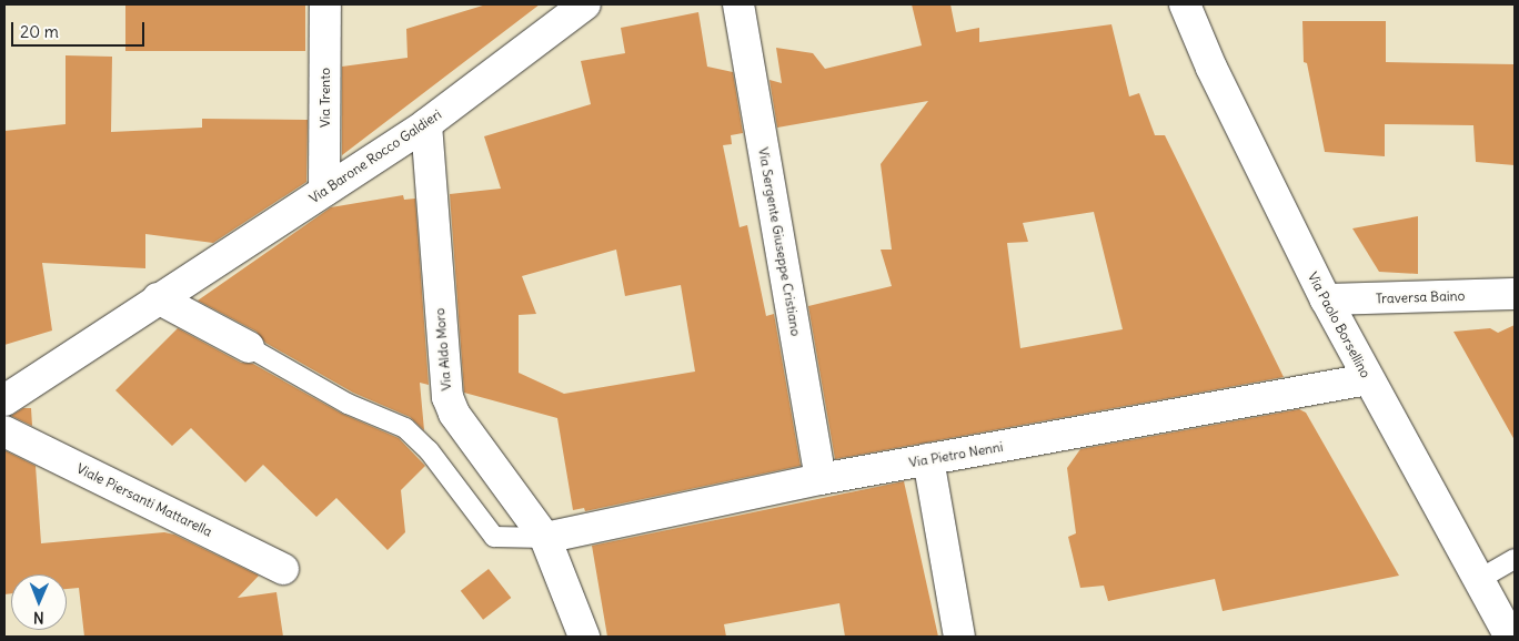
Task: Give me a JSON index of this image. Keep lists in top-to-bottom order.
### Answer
{
  "streets": {
    "street": [
      "Via Trento",
      "Via Barone Rocco Galdieri",
      "Via Sergente Giuseppe Cristiano",
      "Traversa Baino",
      "Via Paolo Borsellino",
      "Via Aldo Moro",
      "Via Pietro Nenni",
      "Viale Piersanti Mattarella"
    ]
  },
  "crossings": [
    ["Via Trento", "Via Barone Rocco Galdieri"],
    ["Via Barone Rocco Galdieri", "Via Aldo Moro"],
    ["Via Sergente Giuseppe Cristiano", "Via Pietro Nenni"],
    ["Traversa Baino", "Via Paolo Borsellino"],
    ["Via Paolo Borsellino", "Via Pietro Nenni"],
    ["Via Aldo Moro", "Via Pietro Nenni"]
  ],
  "scale_bar": "20 m",
  "north": "bottom"
}
